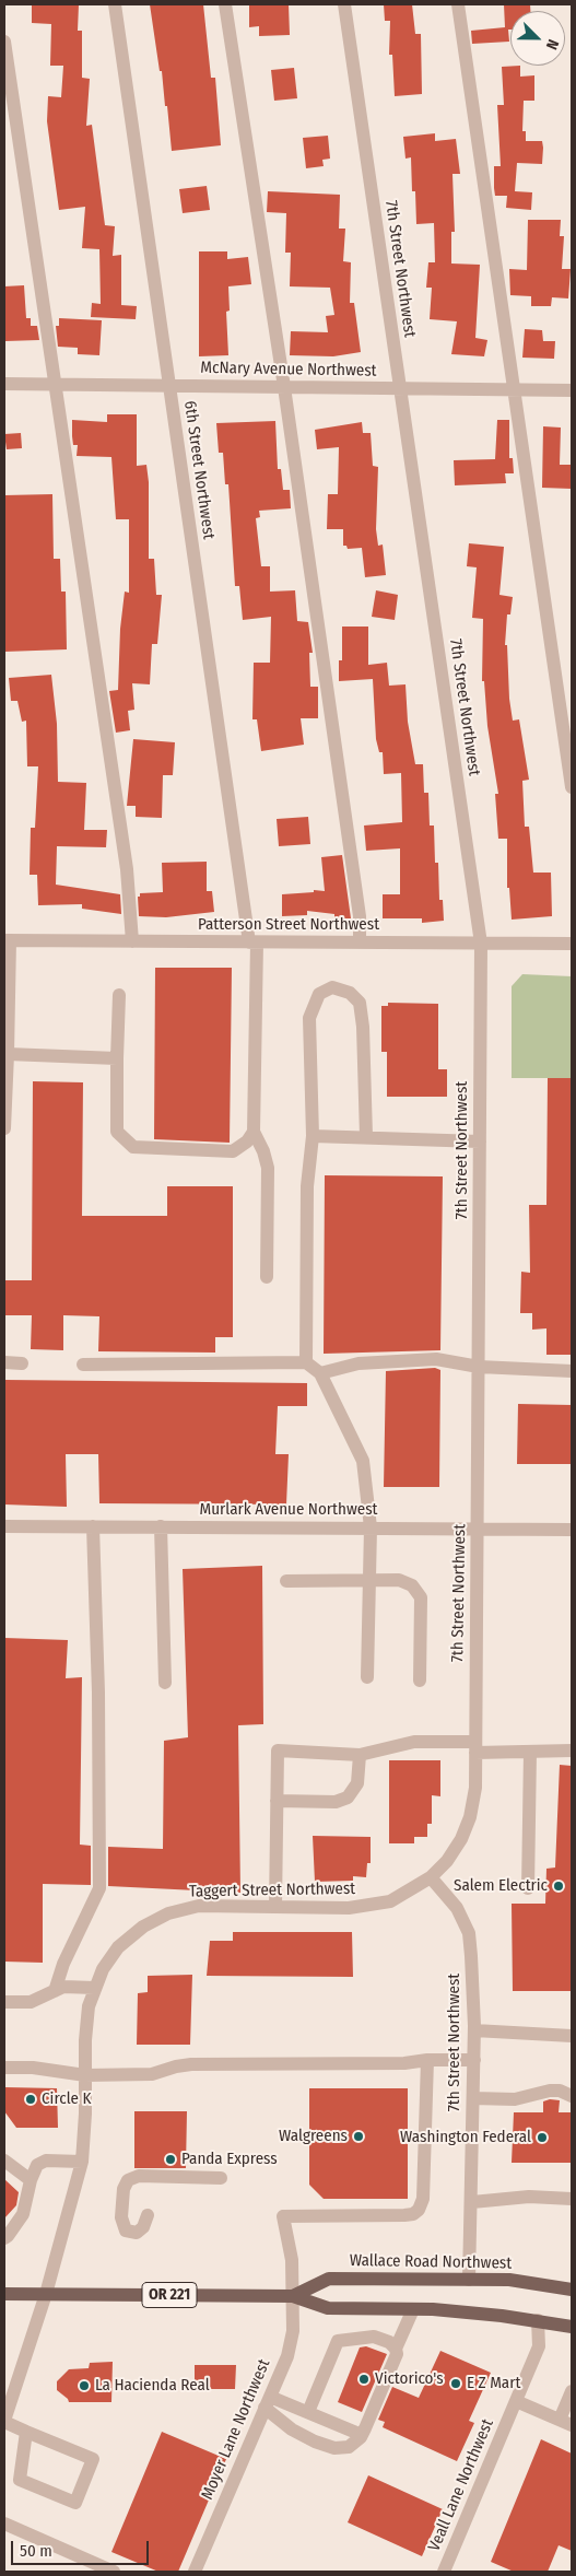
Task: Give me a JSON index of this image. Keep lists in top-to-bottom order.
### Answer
{
  "streets": {
    "main road": ["Wallace Road Northwest", "OR 221"],
    "street": [
      "7th Street Northwest",
      "McNary Avenue Northwest",
      "6th Street Northwest",
      "Patterson Street Northwest",
      "Murlark Avenue Northwest",
      "Taggert Street Northwest",
      "Moyer Lane Northwest",
      "Veall Lane Northwest"
    ]
  },
  "crossings": [
    ["7th Street Northwest", "McNary Avenue Northwest"],
    ["7th Street Northwest", "Patterson Street Northwest"],
    ["7th Street Northwest", "Murlark Avenue Northwest"],
    ["7th Street Northwest", "Taggert Street Northwest"],
    ["7th Street Northwest", "Wallace Road Northwest"],
    ["McNary Avenue Northwest", "6th Street Northwest"],
    ["6th Street Northwest", "Patterson Street Northwest"],
    ["Taggert Street Northwest", "Wallace Road Northwest"],
    ["Wallace Road Northwest", "Moyer Lane Northwest"],
    ["Wallace Road Northwest", "Veall Lane Northwest"]
  ],
  "places": [
    "Salem Electric",
    "Circle K",
    "Walgreens",
    "Washington Federal",
    "Panda Express",
    "Victorico's",
    "E Z Mart",
    "La Hacienda Real"
  ],
  "scale_bar": "50 m",
  "north": "bottom right"
}
